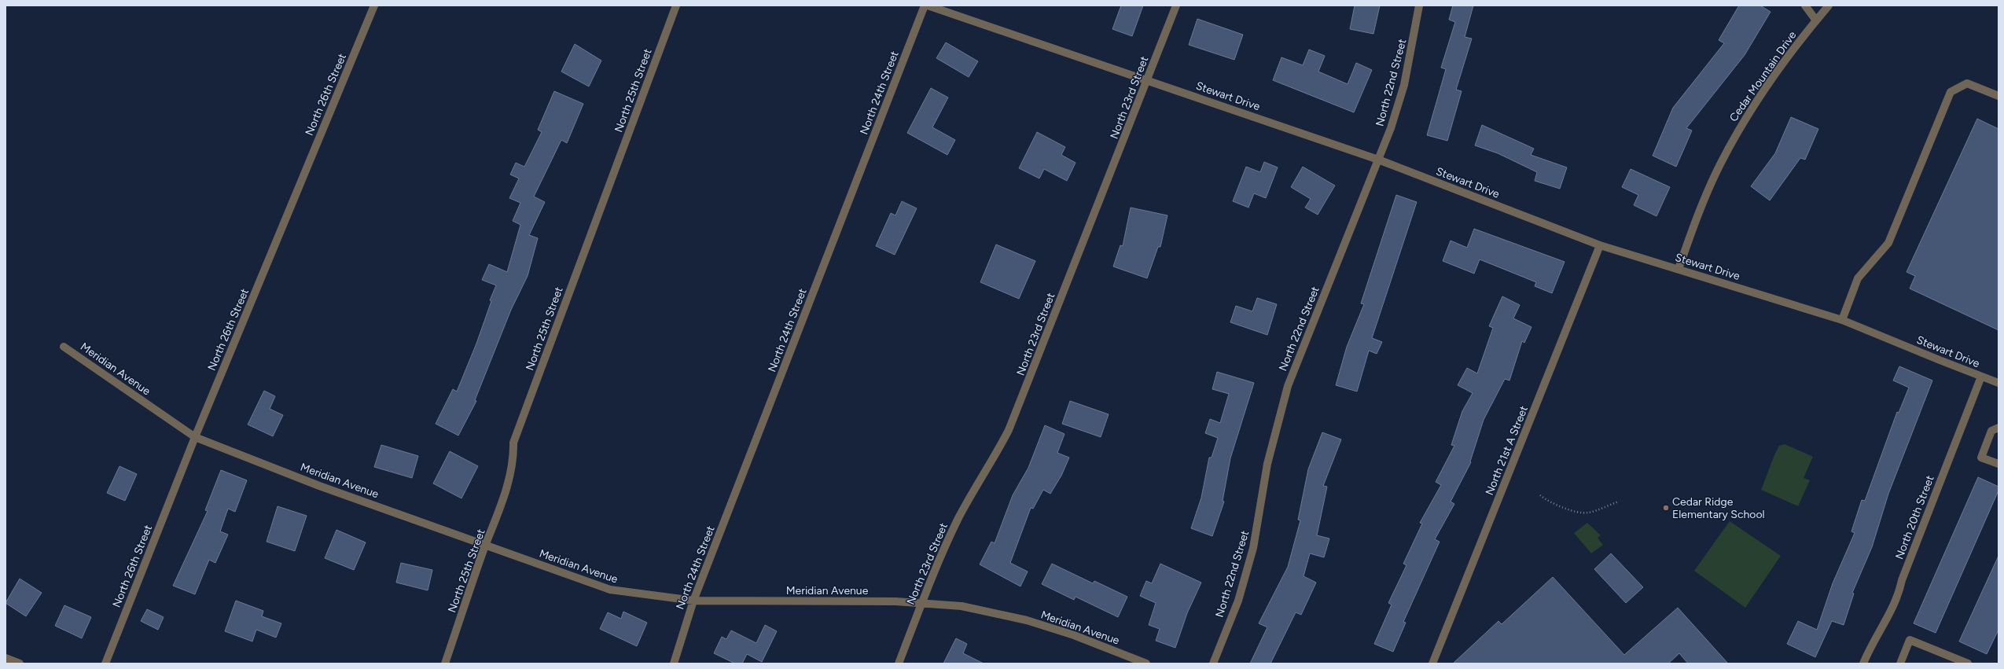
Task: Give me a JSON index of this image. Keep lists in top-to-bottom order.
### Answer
{
  "streets": {
    "street": [
      "Cedar Mountain Drive",
      "North 22nd Street",
      "North 25th Street",
      "North 24th Street",
      "North 26th Street",
      "Stewart Drive",
      "North 23rd Street",
      "Meridian Avenue",
      "North 21st A Street",
      "North 20th Street"
    ]
  },
  "crossings": [
    ["Cedar Mountain Drive", "Stewart Drive"],
    ["North 22nd Street", "Stewart Drive"],
    ["North 25th Street", "Meridian Avenue"],
    ["North 24th Street", "Meridian Avenue"],
    ["North 26th Street", "Meridian Avenue"],
    ["Stewart Drive", "North 23rd Street"],
    ["Stewart Drive", "North 21st A Street"],
    ["Stewart Drive", "North 20th Street"],
    ["North 23rd Street", "Meridian Avenue"]
  ],
  "places": ["Cedar Ridge Elementary School"]
}
